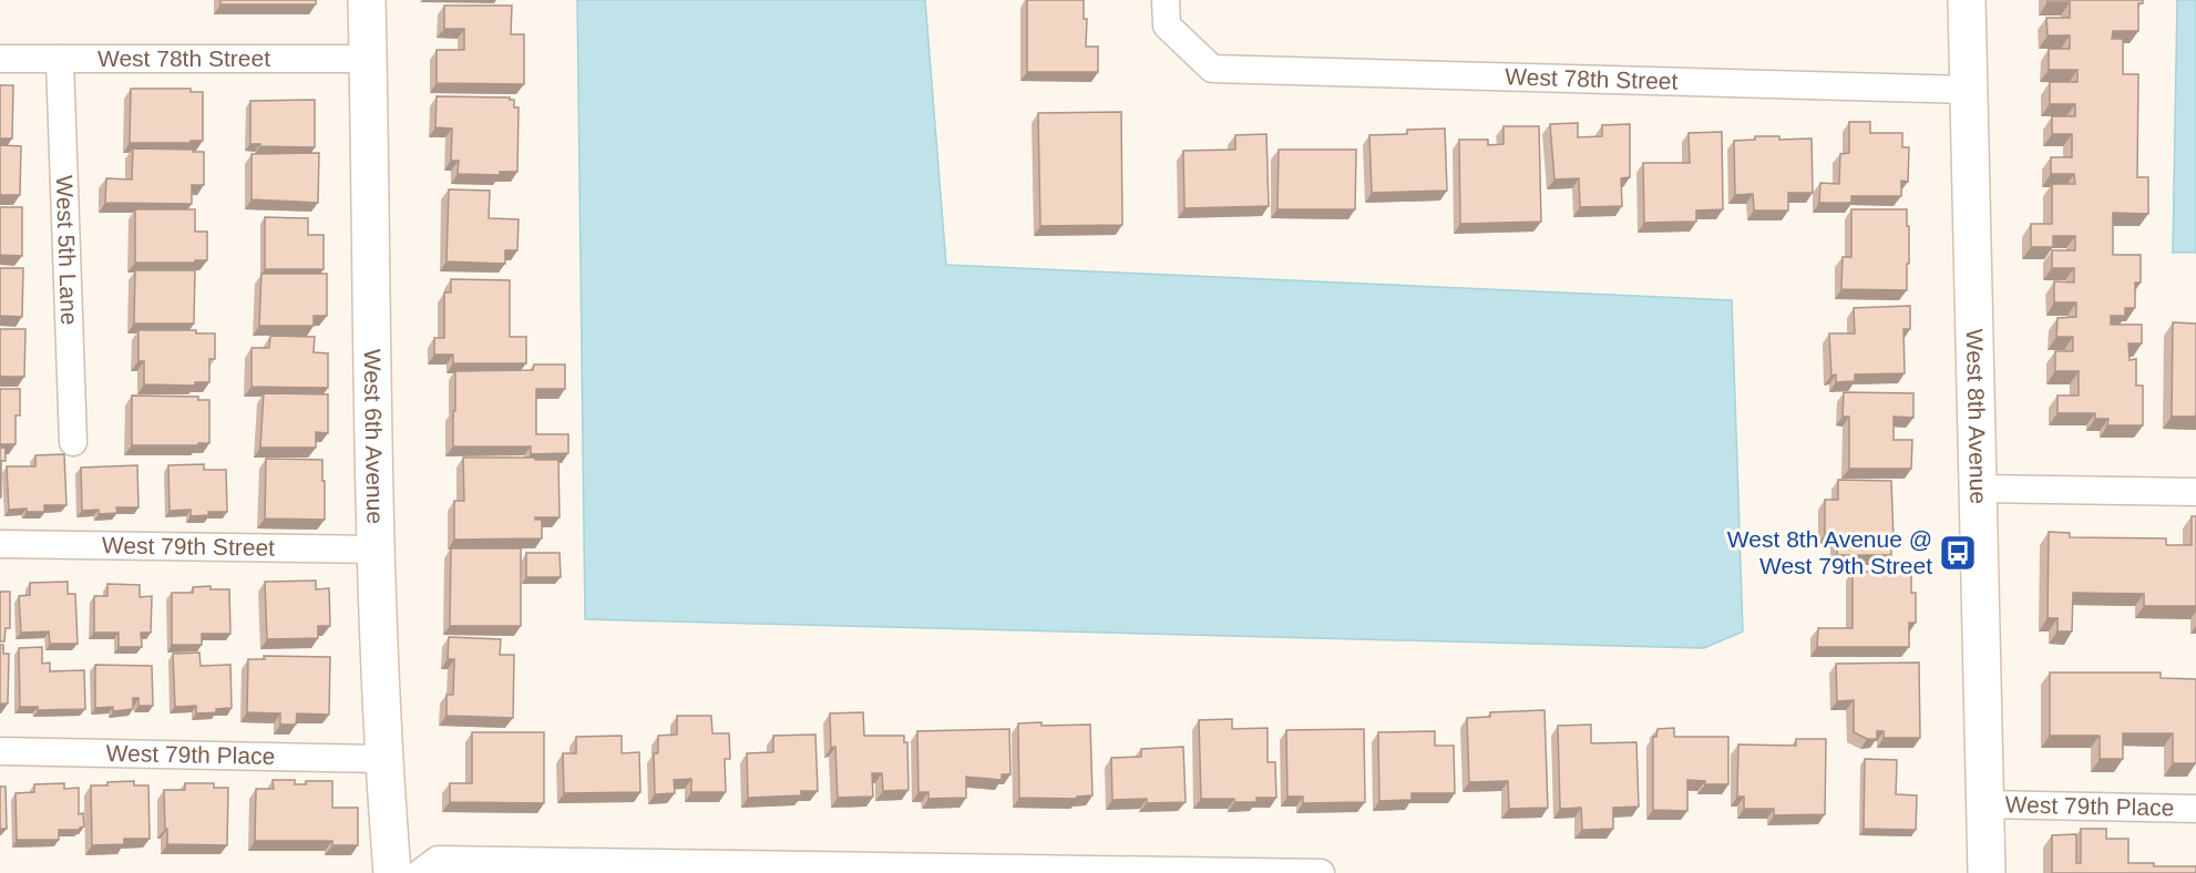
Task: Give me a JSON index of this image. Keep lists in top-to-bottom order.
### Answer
{
  "streets": {
    "street": [
      "West 78th Street",
      "West 5th Lane",
      "West 8th Avenue",
      "West 6th Avenue",
      "West 79th Street",
      "West 79th Place"
    ]
  },
  "crossings": [
    ["West 78th Street", "West 5th Lane"],
    ["West 78th Street", "West 8th Avenue"],
    ["West 78th Street", "West 6th Avenue"],
    ["West 8th Avenue", "West 79th Place"],
    ["West 6th Avenue", "West 79th Street"],
    ["West 6th Avenue", "West 79th Place"]
  ],
  "places": {
    "bus stop": ["West 8th Avenue @ West 79th Street"]
  }
}
